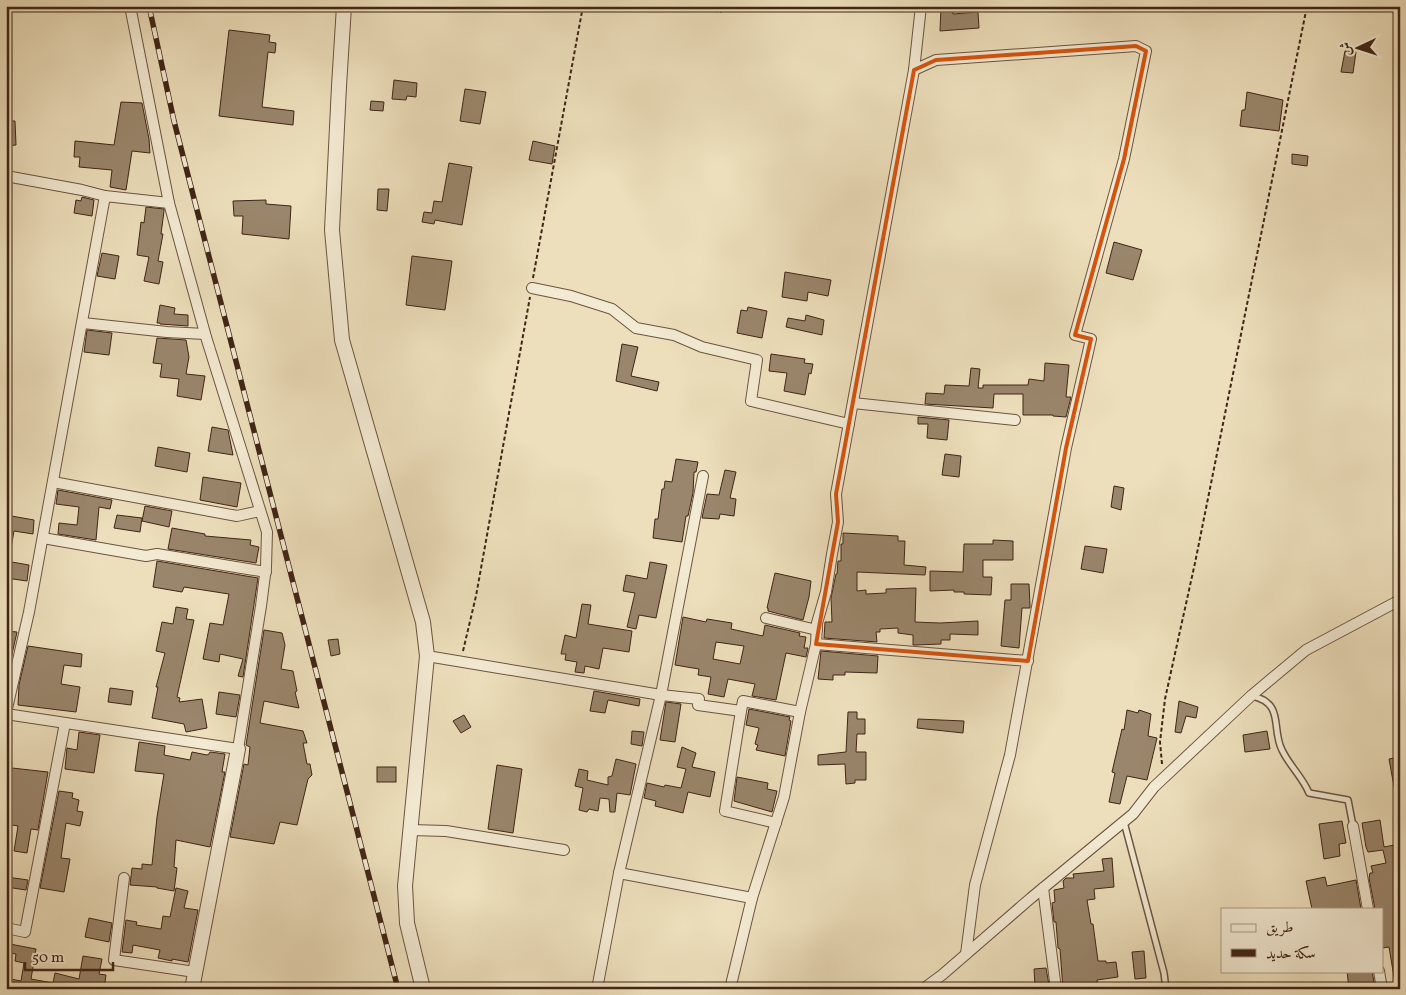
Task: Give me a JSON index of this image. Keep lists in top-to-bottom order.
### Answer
{
  "legend": ["طريق", "سكة حديد"],
  "scale_bar": "50 m",
  "north": "left"
}
